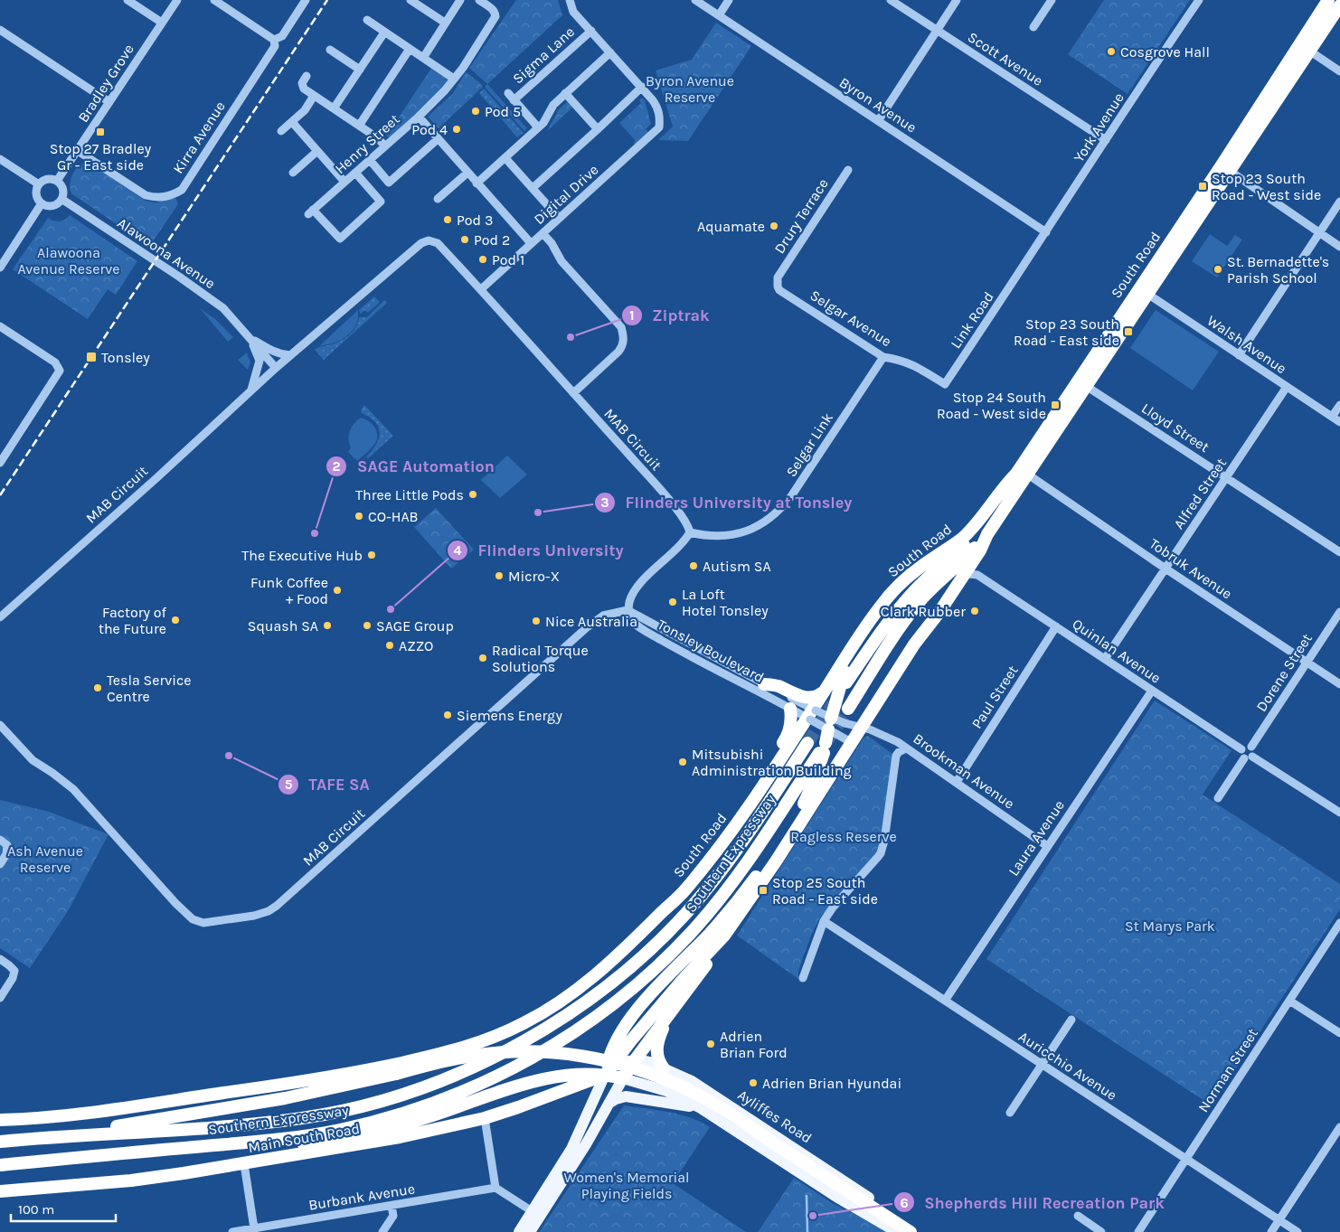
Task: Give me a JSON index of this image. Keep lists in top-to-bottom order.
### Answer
{
  "streets": {
    "highway": ["South Road", "Southern Expressway", "Main South Road"],
    "main road": ["Ayliffes Road"],
    "street": [
      "Sigma Lane",
      "Scott Avenue",
      "Bradley Grove",
      "Byron Avenue",
      "York Avenue",
      "Kirra Avenue",
      "Henry Street",
      "Digital Drive",
      "Drury Terrace",
      "Alawoona Avenue",
      "Selgar Avenue",
      "Link Road",
      "Walsh Avenue",
      "Lloyd Street",
      "MAB Circuit",
      "Selgar Link",
      "Alfred Street",
      "Tobruk Avenue",
      "Tonsley Boulevard",
      "Quinlan Avenue",
      "Dorene Street",
      "Paul Street",
      "Brookman Avenue",
      "Laura Avenue",
      "Auricchio Avenue",
      "Norman Street",
      "Burbank Avenue"
    ]
  },
  "crossings": [
    ["Scott Avenue", "York Avenue"],
    ["Bradley Grove", "Kirra Avenue"],
    ["Bradley Grove", "Alawoona Avenue"],
    ["Byron Avenue", "York Avenue"],
    ["York Avenue", "Link Road"],
    ["Henry Street", "Digital Drive"],
    ["Digital Drive", "MAB Circuit"],
    ["Drury Terrace", "Selgar Avenue"],
    ["Alawoona Avenue", "MAB Circuit"],
    ["South Road", "Walsh Avenue"],
    ["South Road", "Lloyd Street"],
    ["South Road", "Tobruk Avenue"],
    ["South Road", "Tonsley Boulevard"],
    ["South Road", "Brookman Avenue"],
    ["South Road", "Ayliffes Road"],
    ["South Road", "Main South Road"],
    ["Selgar Avenue", "Link Road"],
    ["Selgar Avenue", "Selgar Link"],
    ["Walsh Avenue", "Alfred Street"],
    ["Lloyd Street", "Alfred Street"],
    ["MAB Circuit", "Selgar Link"],
    ["MAB Circuit", "Tonsley Boulevard"],
    ["Alfred Street", "Tobruk Avenue"],
    ["Alfred Street", "Quinlan Avenue"],
    ["Tobruk Avenue", "Dorene Street"],
    ["Tonsley Boulevard", "Brookman Avenue"],
    ["Quinlan Avenue", "Dorene Street"],
    ["Quinlan Avenue", "Paul Street"],
    ["Quinlan Avenue", "Laura Avenue"],
    ["Paul Street", "Brookman Avenue"],
    ["Brookman Avenue", "Laura Avenue"],
    ["Laura Avenue", "Auricchio Avenue"],
    ["Auricchio Avenue", "Norman Street"]
  ],
  "parks": [
    "Byron Avenue Reserve",
    "Alawoona Avenue Reserve",
    "Ragless Reserve",
    "Ash Avenue Reserve",
    "St Marys Park",
    "Women's Memorial Playing Fields"
  ],
  "places": {
    "other": [
      "Cosgrove Hall",
      "Pod 5",
      "Pod 4",
      "Pod 3",
      "Aquamate",
      "Pod 2",
      "Pod 1",
      "St. Bernadette's Parish School",
      "Ziptrak",
      "Three Little Pods",
      "Flinders University at Tonsley",
      "CO-HAB",
      "SAGE Automation",
      "The Executive Hub",
      "Autism SA",
      "Micro-X",
      "Funk Coffee + Food",
      "La Loft Hotel Tonsley",
      "Flinders University",
      "Clark Rubber",
      "Factory of the Future",
      "Nice Australia",
      "Squash SA",
      "SAGE Group",
      "AZZO",
      "Radical Torque Solutions",
      "Tesla Service Centre",
      "Siemens Energy",
      "TAFE SA",
      "Mitsubishi Administration Building",
      "Adrien Brian Ford",
      "Adrien Brian Hyundai",
      "Shepherds Hill Recreation Park"
    ],
    "transit": [
      "Stop 27 Bradley Gr - East side",
      "Stop 23 South Road - West side",
      "Stop 23 South Road - East side",
      "Tonsley",
      "Stop 24 South Road - West side",
      "Stop 25 South Road - East side"
    ]
  },
  "scale_bar": "100 m"
}
